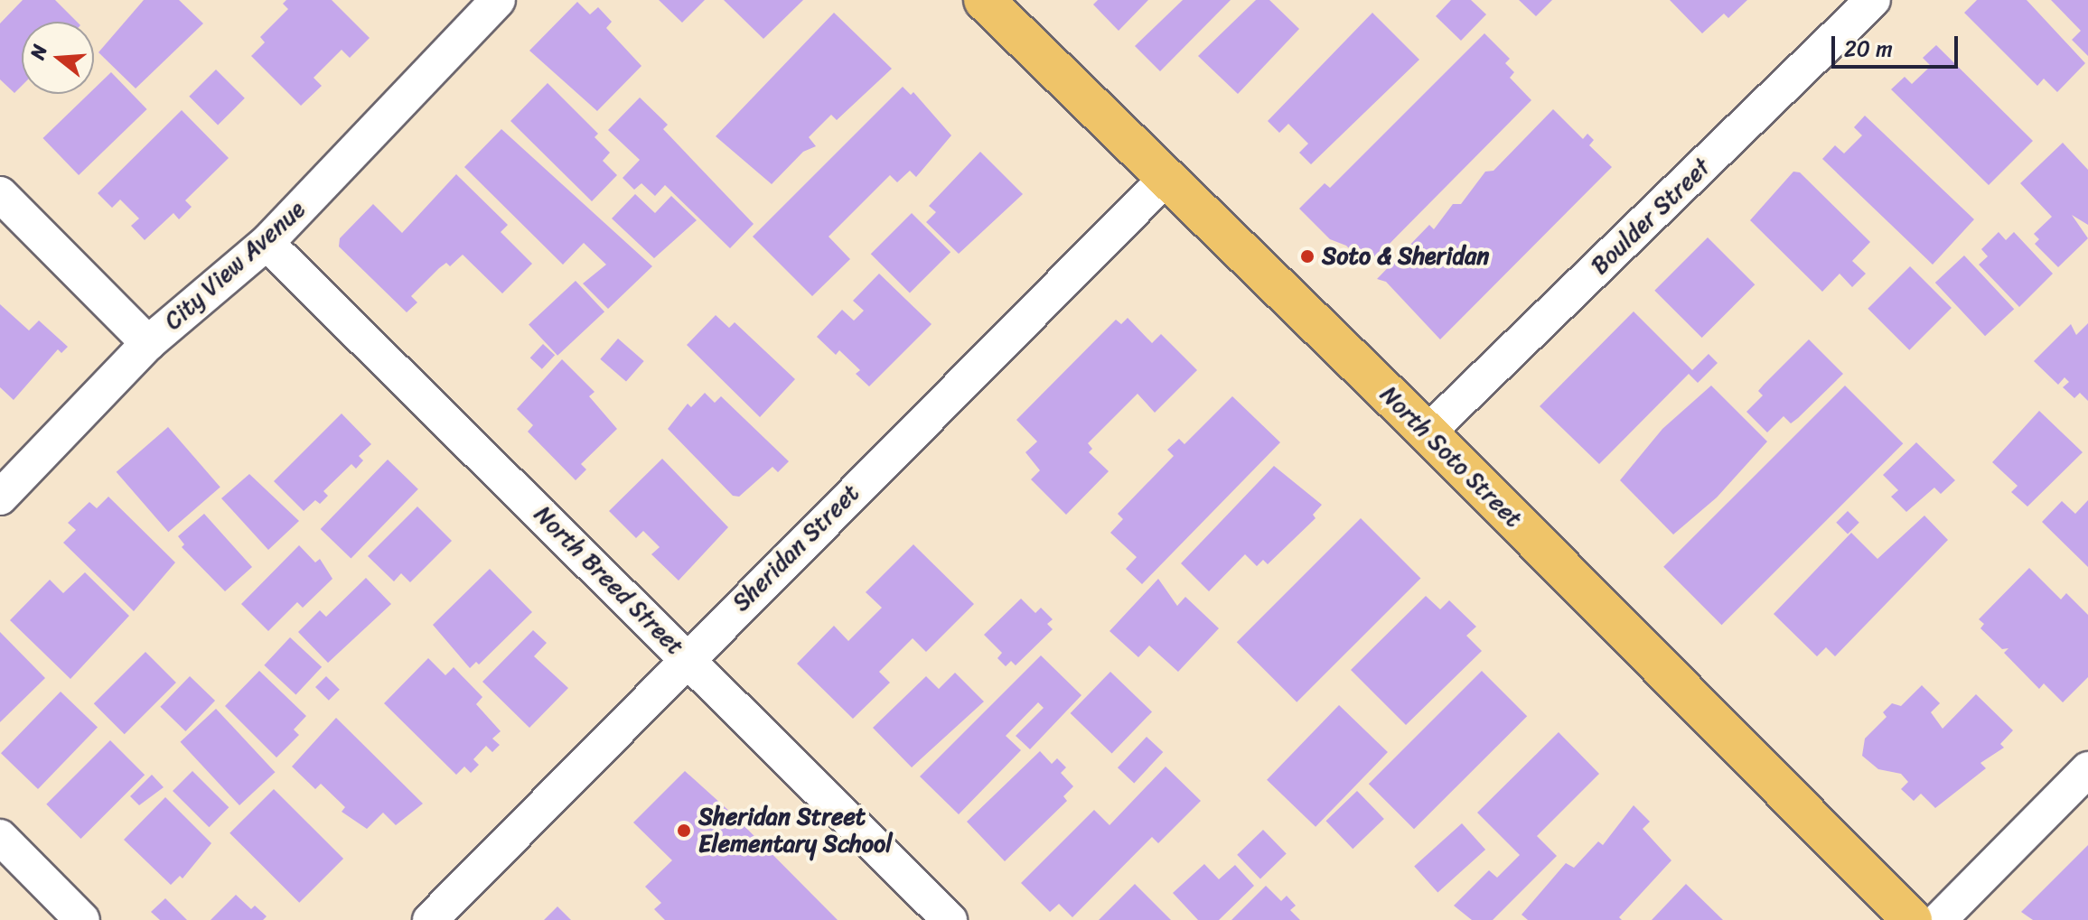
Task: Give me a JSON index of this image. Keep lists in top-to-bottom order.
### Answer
{
  "streets": {
    "main road": ["North Soto Street"],
    "street": [
      "Boulder Street",
      "City View Avenue",
      "Sheridan Street",
      "North Breed Street"
    ]
  },
  "crossings": [
    ["Boulder Street", "North Soto Street"],
    ["City View Avenue", "North Breed Street"],
    ["North Soto Street", "Sheridan Street"],
    ["Sheridan Street", "North Breed Street"]
  ],
  "places": ["Soto & Sheridan", "Sheridan Street Elementary School"],
  "scale_bar": "20 m",
  "north": "left"
}
